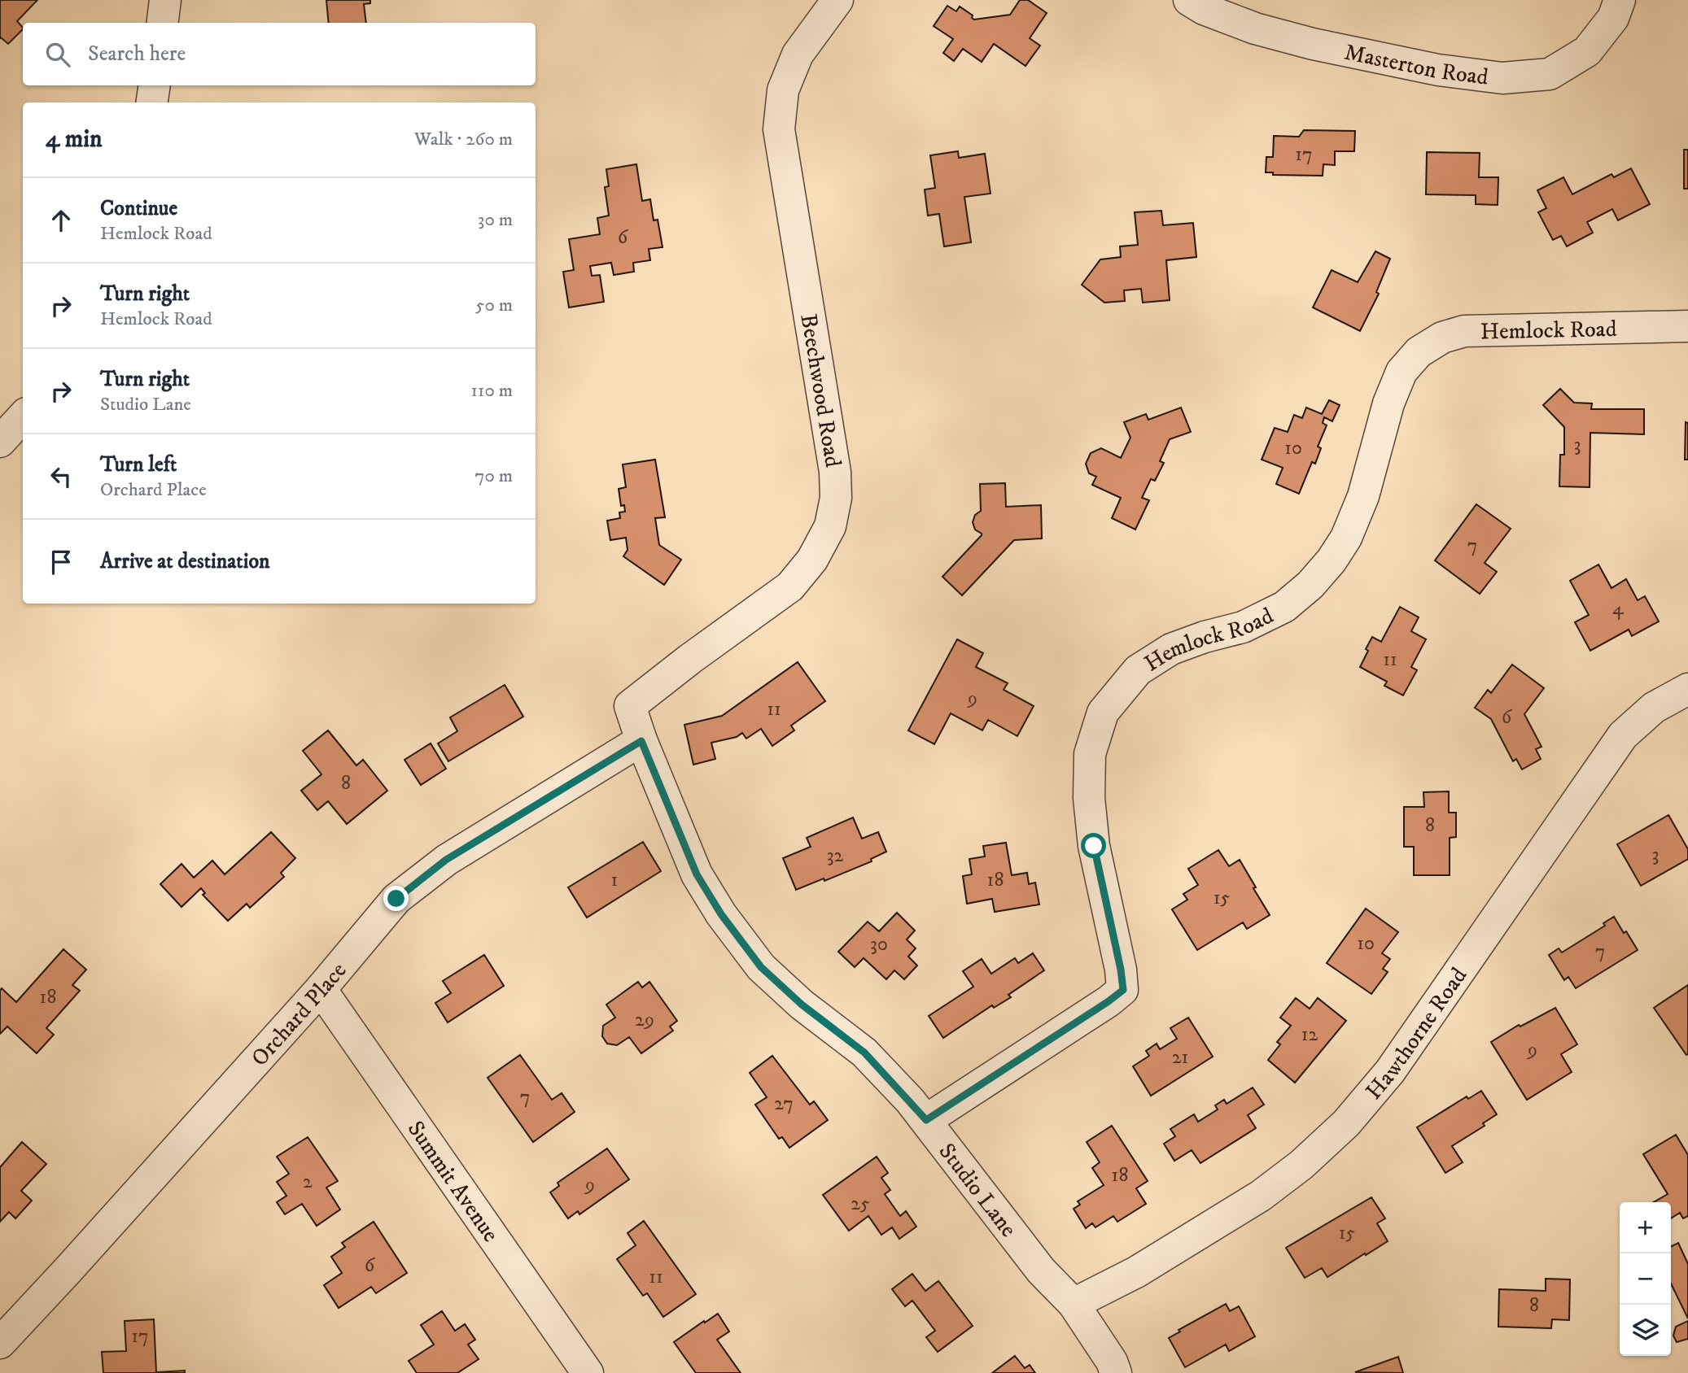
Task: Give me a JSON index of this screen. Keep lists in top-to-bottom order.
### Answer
{
  "streets": {
    "street": [
      "Masterton Road",
      "Hemlock Road",
      "Beechwood Road",
      "Orchard Place",
      "Hawthorne Road",
      "Summit Avenue",
      "Studio Lane"
    ]
  },
  "crossings": [
    ["Hemlock Road", "Studio Lane"],
    ["Beechwood Road", "Studio Lane"],
    ["Orchard Place", "Summit Avenue"],
    ["Orchard Place", "Studio Lane"],
    ["Hawthorne Road", "Studio Lane"]
  ],
  "house_numbers": [
    "17",
    "6",
    "3",
    "10",
    "7",
    "4",
    "11",
    "9",
    "11",
    "6",
    "8",
    "8",
    "3",
    "32",
    "1",
    "18",
    "15",
    "10",
    "30",
    "7",
    "18",
    "29",
    "12",
    "9",
    "21",
    "7",
    "27",
    "18",
    "2",
    "9",
    "25",
    "15",
    "6",
    "11",
    "8",
    "17"
  ],
  "page": {
    "search": "Search here",
    "heading": ["4 min", "Walk · 260 m"],
    "list": [
      ["Continue", "Hemlock Road", "30 m"],
      ["Turn right", "Hemlock Road", "50 m"],
      ["Turn right", "Studio Lane", "110 m"],
      ["Turn left", "Orchard Place", "70 m"],
      "Arrive at destination"
    ],
    "map_buttons": ["+", "−"]
  }
}
